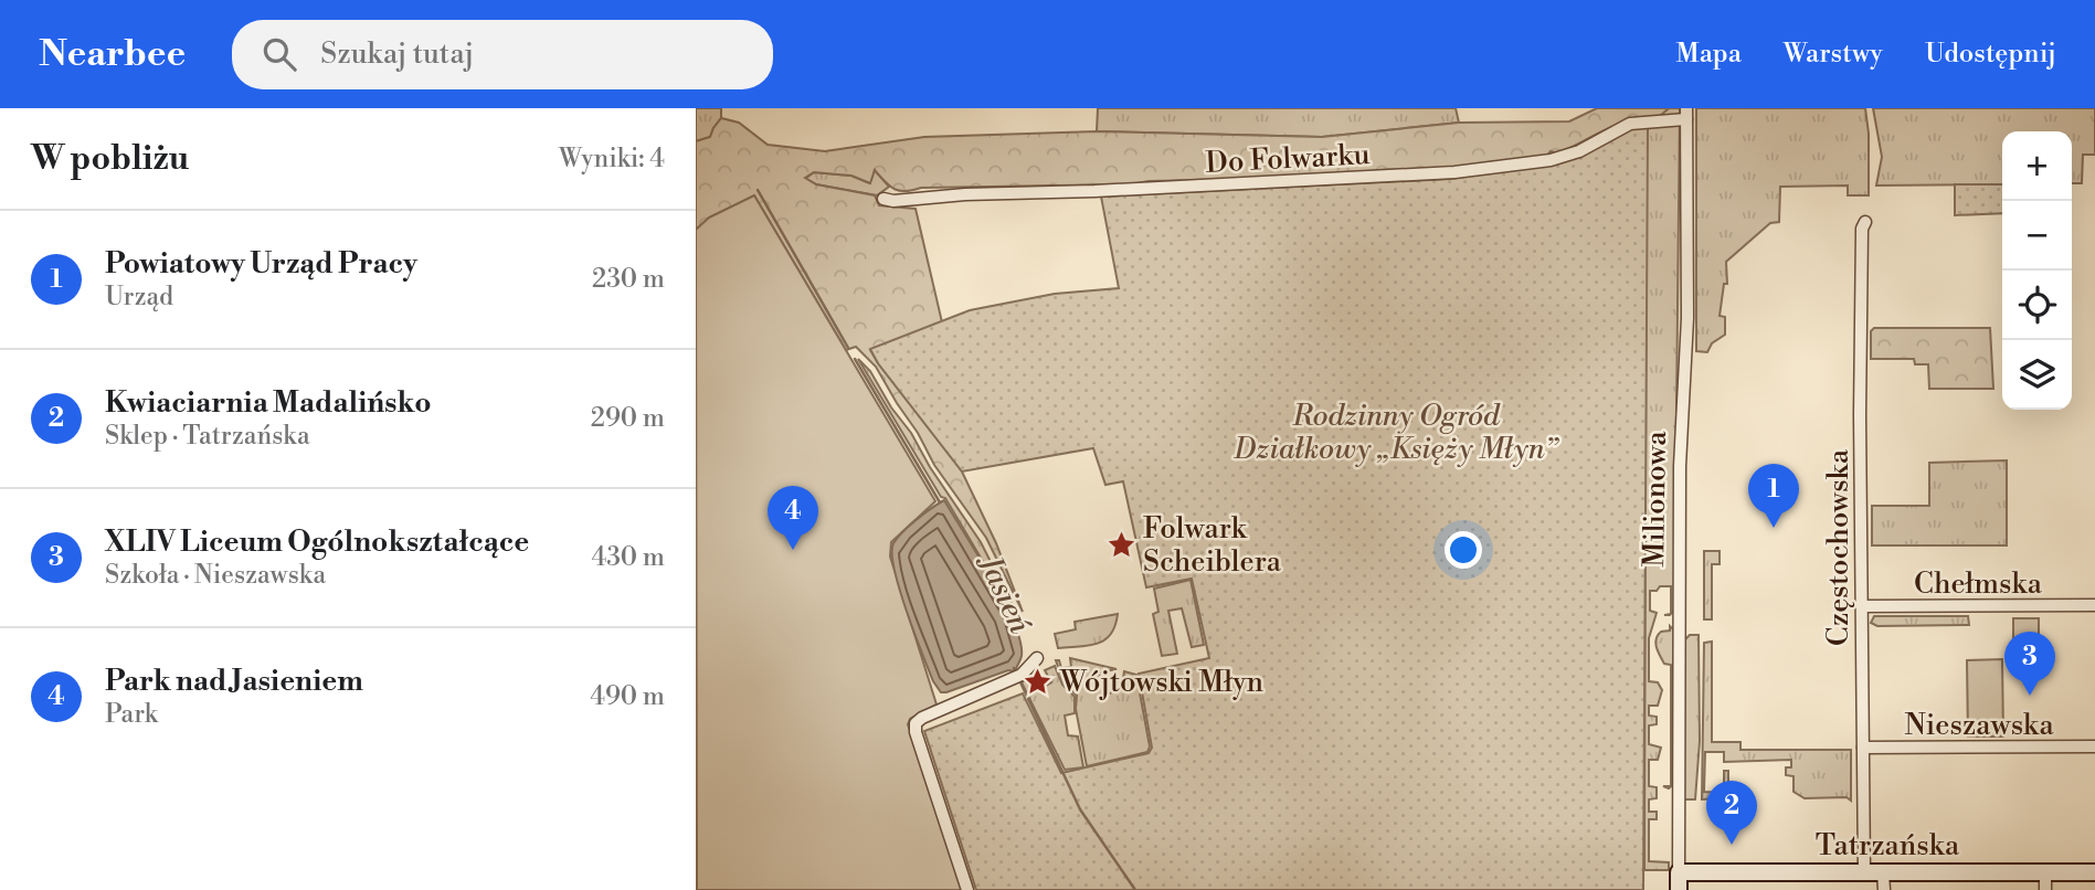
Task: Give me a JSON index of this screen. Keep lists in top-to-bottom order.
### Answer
{
  "streets": {
    "street": [
      "Do Folwarku",
      "Milionowa",
      "Częstochowska",
      "Chełmska",
      "Nieszawska",
      "Tatrzańska"
    ]
  },
  "crossings": [
    ["Do Folwarku", "Milionowa"],
    ["Milionowa", "Tatrzańska"],
    ["Częstochowska", "Chełmska"],
    ["Częstochowska", "Nieszawska"],
    ["Częstochowska", "Tatrzańska"]
  ],
  "water": ["Jasień"],
  "parks": ["Rodzinny Ogród Działkowy „Księży Młyn”"],
  "places": {
    "place": ["Folwark Scheiblera", "Wójtowski Młyn"]
  },
  "page": {
    "header": "Nearbee",
    "search": "Szukaj tutaj",
    "nav": ["Mapa", "Warstwy", "Udostępnij"],
    "heading": ["W pobliżu", "Wyniki: 4"],
    "map_buttons": ["+", "−"],
    "list": [
      {
        "mark": "1",
        "name": "Powiatowy Urząd Pracy",
        "note": "Urząd",
        "value": "230 m"
      },
      {
        "mark": "2",
        "name": "Kwiaciarnia Madalińsko",
        "note": "Sklep · Tatrzańska",
        "value": "290 m"
      },
      {
        "mark": "3",
        "name": "XLIV Liceum Ogólnokształcące",
        "note": "Szkoła · Nieszawska",
        "value": "430 m"
      },
      {
        "mark": "4",
        "name": "Park nad Jasieniem",
        "note": "Park",
        "value": "490 m"
      }
    ],
    "pins": [
      "1",
      "4",
      "3",
      "2"
    ]
  }
}
